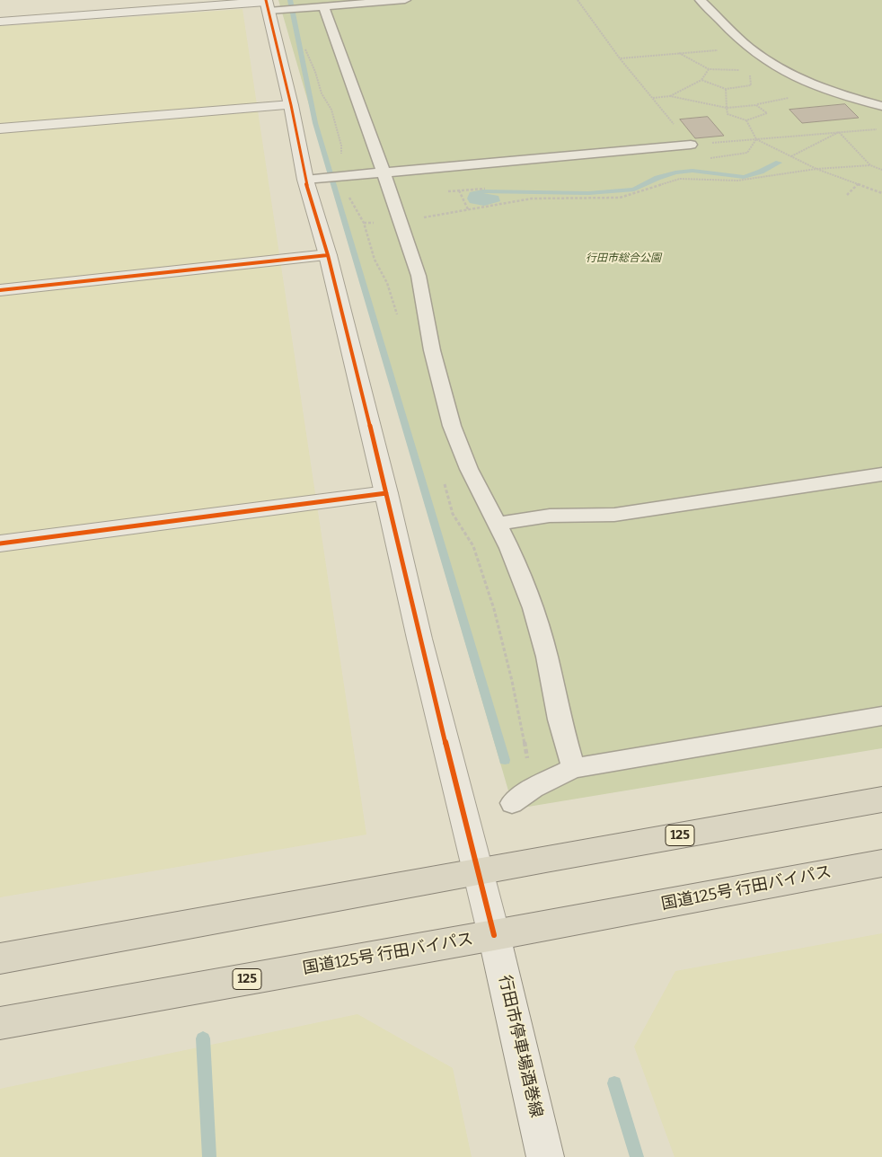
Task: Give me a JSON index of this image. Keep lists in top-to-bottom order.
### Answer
{
  "streets": {
    "highway": ["125", "国道125号 行田バイパス"],
    "street": ["行田市停車場酒巻線"]
  },
  "crossings": [
    ["125", "行田市停車場酒巻線"],
    ["国道125号 行田バイパス", "行田市停車場酒巻線"]
  ],
  "parks": ["行田市総合公園"]
}
